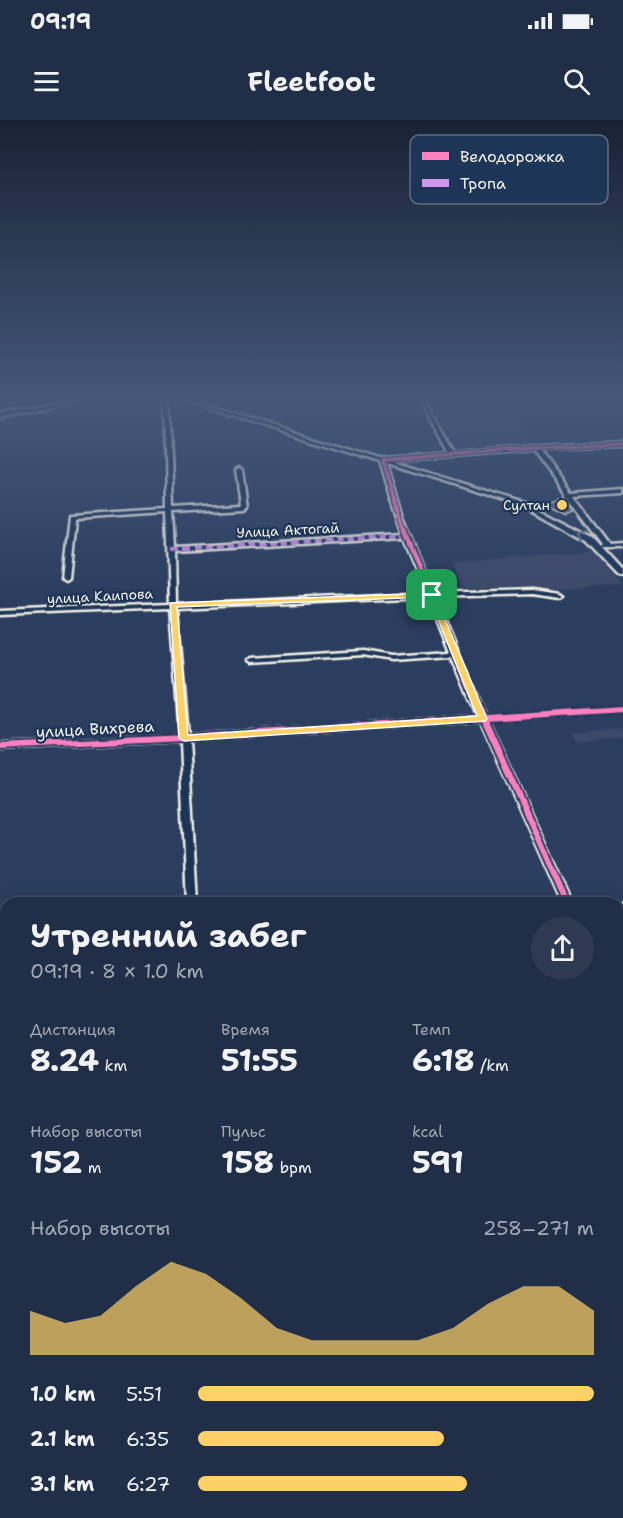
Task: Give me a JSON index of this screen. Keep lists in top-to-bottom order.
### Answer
{
  "streets": {
    "street": ["Улица Актогай", "улица Каипова", "улица Вихрева"]
  },
  "places": ["Султан"],
  "legend": ["Велодорожка", "Тропа"],
  "page": {
    "status": "09:19",
    "header": "Fleetfoot",
    "heading": ["Утренний забег", "09:19 · 8 × 1.0 km"],
    "stats": [
      ["Дистанция", "8.24 km"],
      ["Время", "51:55"],
      ["Темп", "6:18 /km"],
      ["Набор высоты", "152 m"],
      ["Пульс", "158 bpm"],
      ["kcal", "591"]
    ],
    "chart": ["Набор высоты", "258–271 m"],
    "list": [
      {
        "name": "1.0 km",
        "note": "5:51"
      },
      {
        "name": "2.1 km",
        "note": "6:35"
      },
      {
        "name": "3.1 km",
        "note": "6:27"
      }
    ]
  }
}
